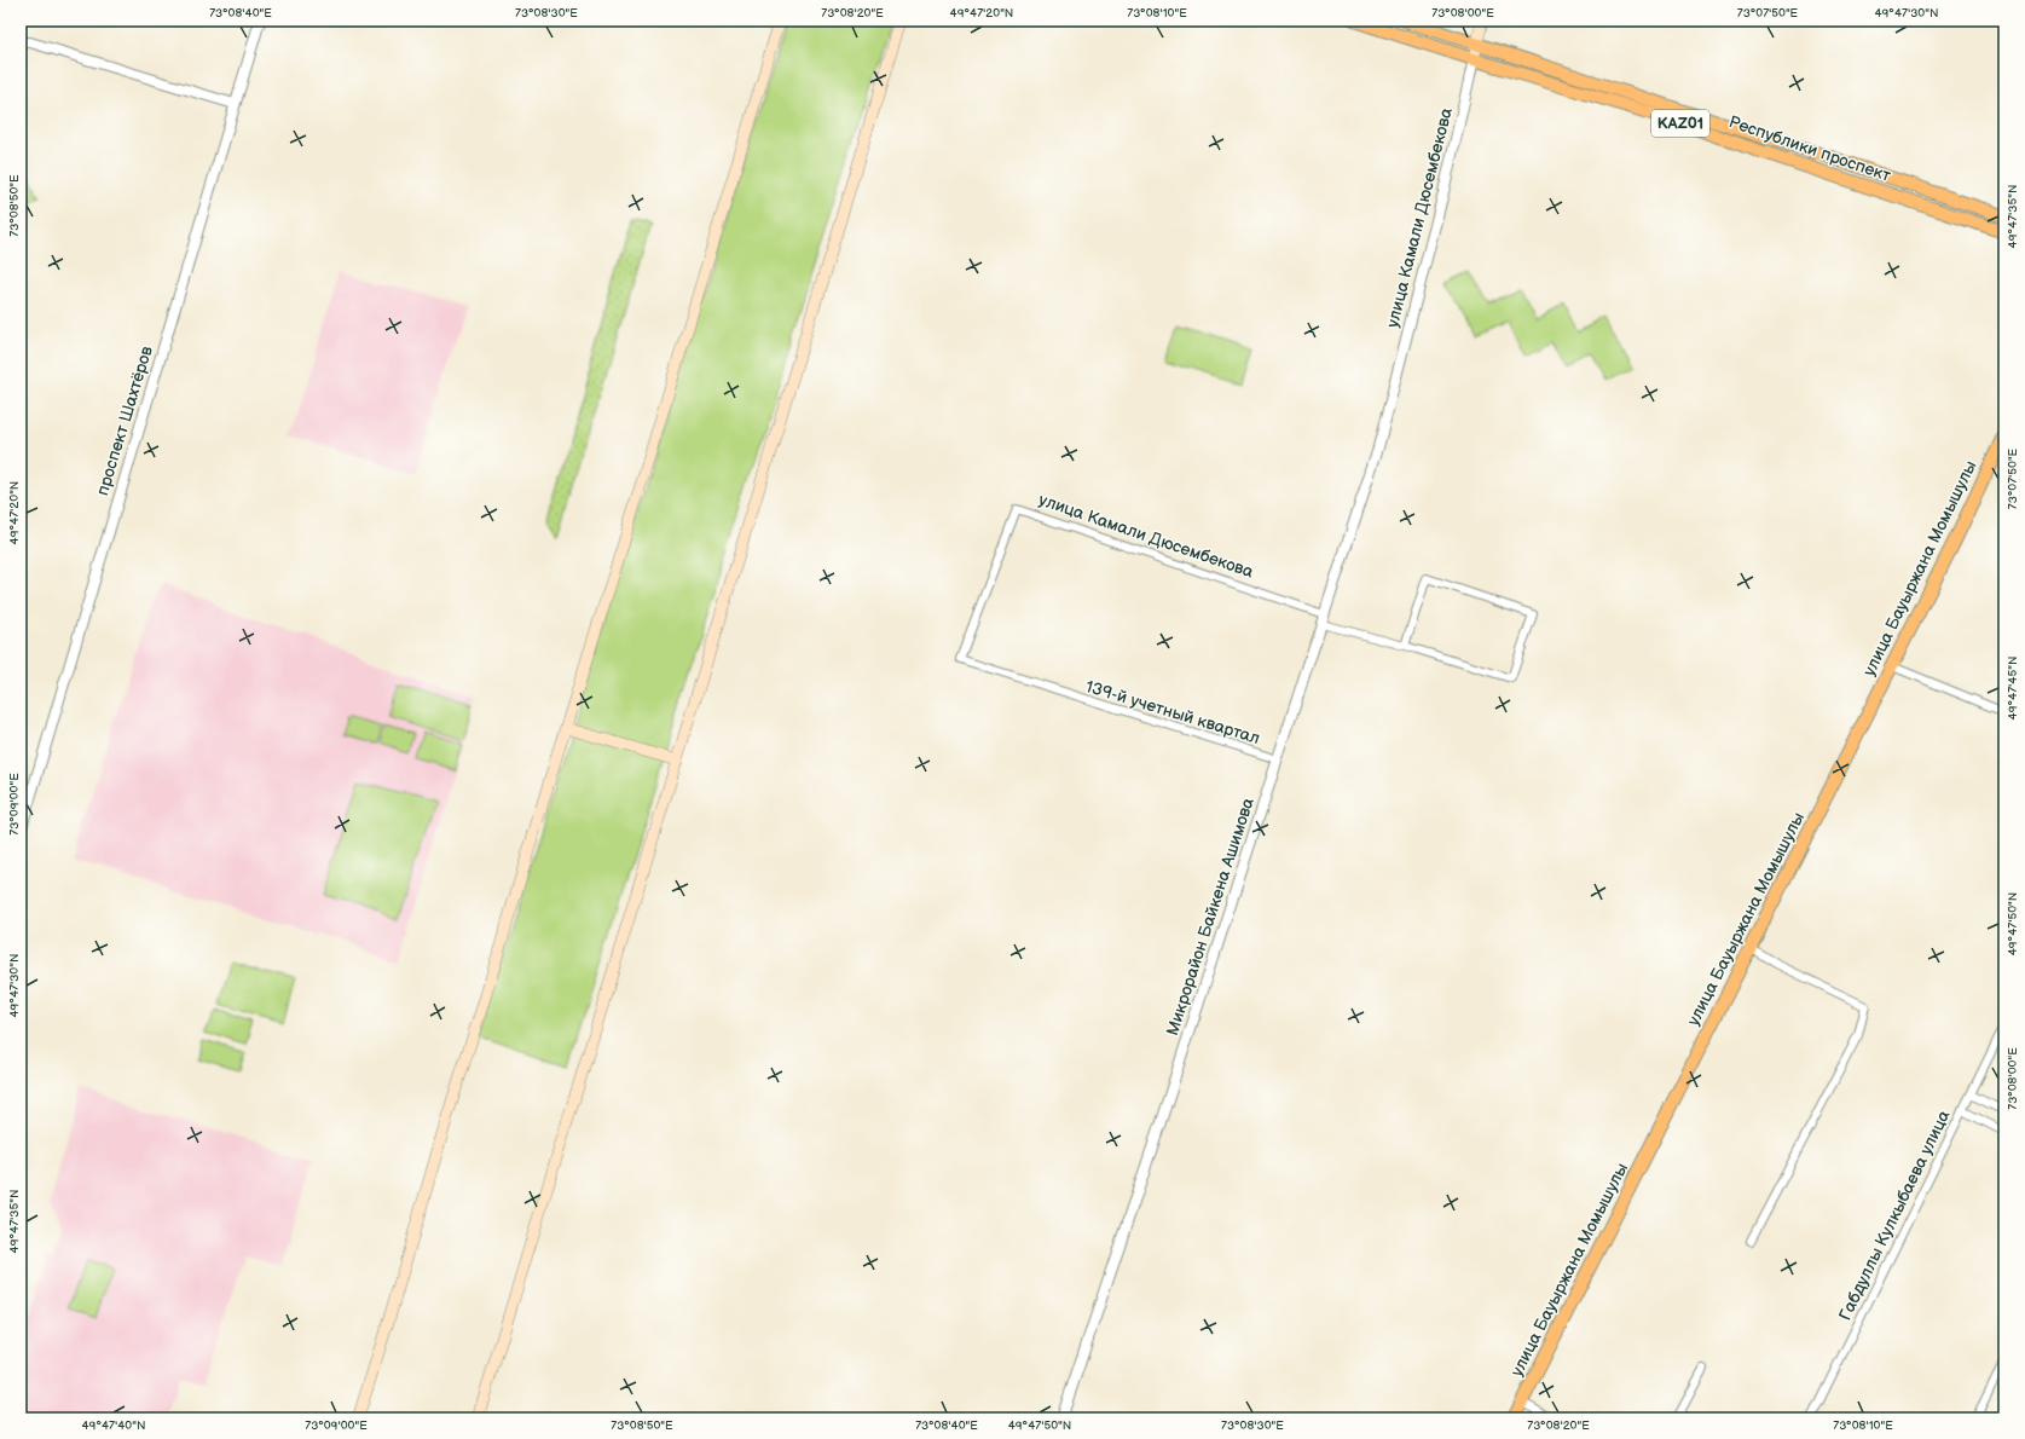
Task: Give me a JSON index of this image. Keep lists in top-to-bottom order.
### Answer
{
  "streets": {
    "main road": [
      "KАZ01",
      "Республики проспект",
      "улица Камали Дюсембекова",
      "улица Бауыржана Момышулы"
    ],
    "street": [
      "проспект Шахтёров",
      "139-й учетный квартал",
      "Микрорайон Байкена Ашимова",
      "Габдуллы Кулкыбаева улица"
    ]
  },
  "crossings": [
    ["Республики проспект", "улица Камали Дюсембекова"],
    ["улица Камали Дюсембекова", "139-й учетный квартал"],
    ["улица Камали Дюсембекова", "Микрорайон Байкена Ашимова"],
    ["139-й учетный квартал", "Микрорайон Байкена Ашимова"]
  ],
  "coordinates": [
    "73°08'40\"E",
    "73°08'30\"E",
    "73°08'20\"E",
    "49°47'20\"N",
    "73°08'10\"E",
    "73°08'00\"E",
    "73°07'50\"E",
    "49°47'30\"N",
    "73°08'50\"E",
    "49°47'35\"N",
    "49°47'45\"N",
    "73°09'00\"E",
    "49°47'50\"N",
    "49°47'40\"N"
  ]
}
